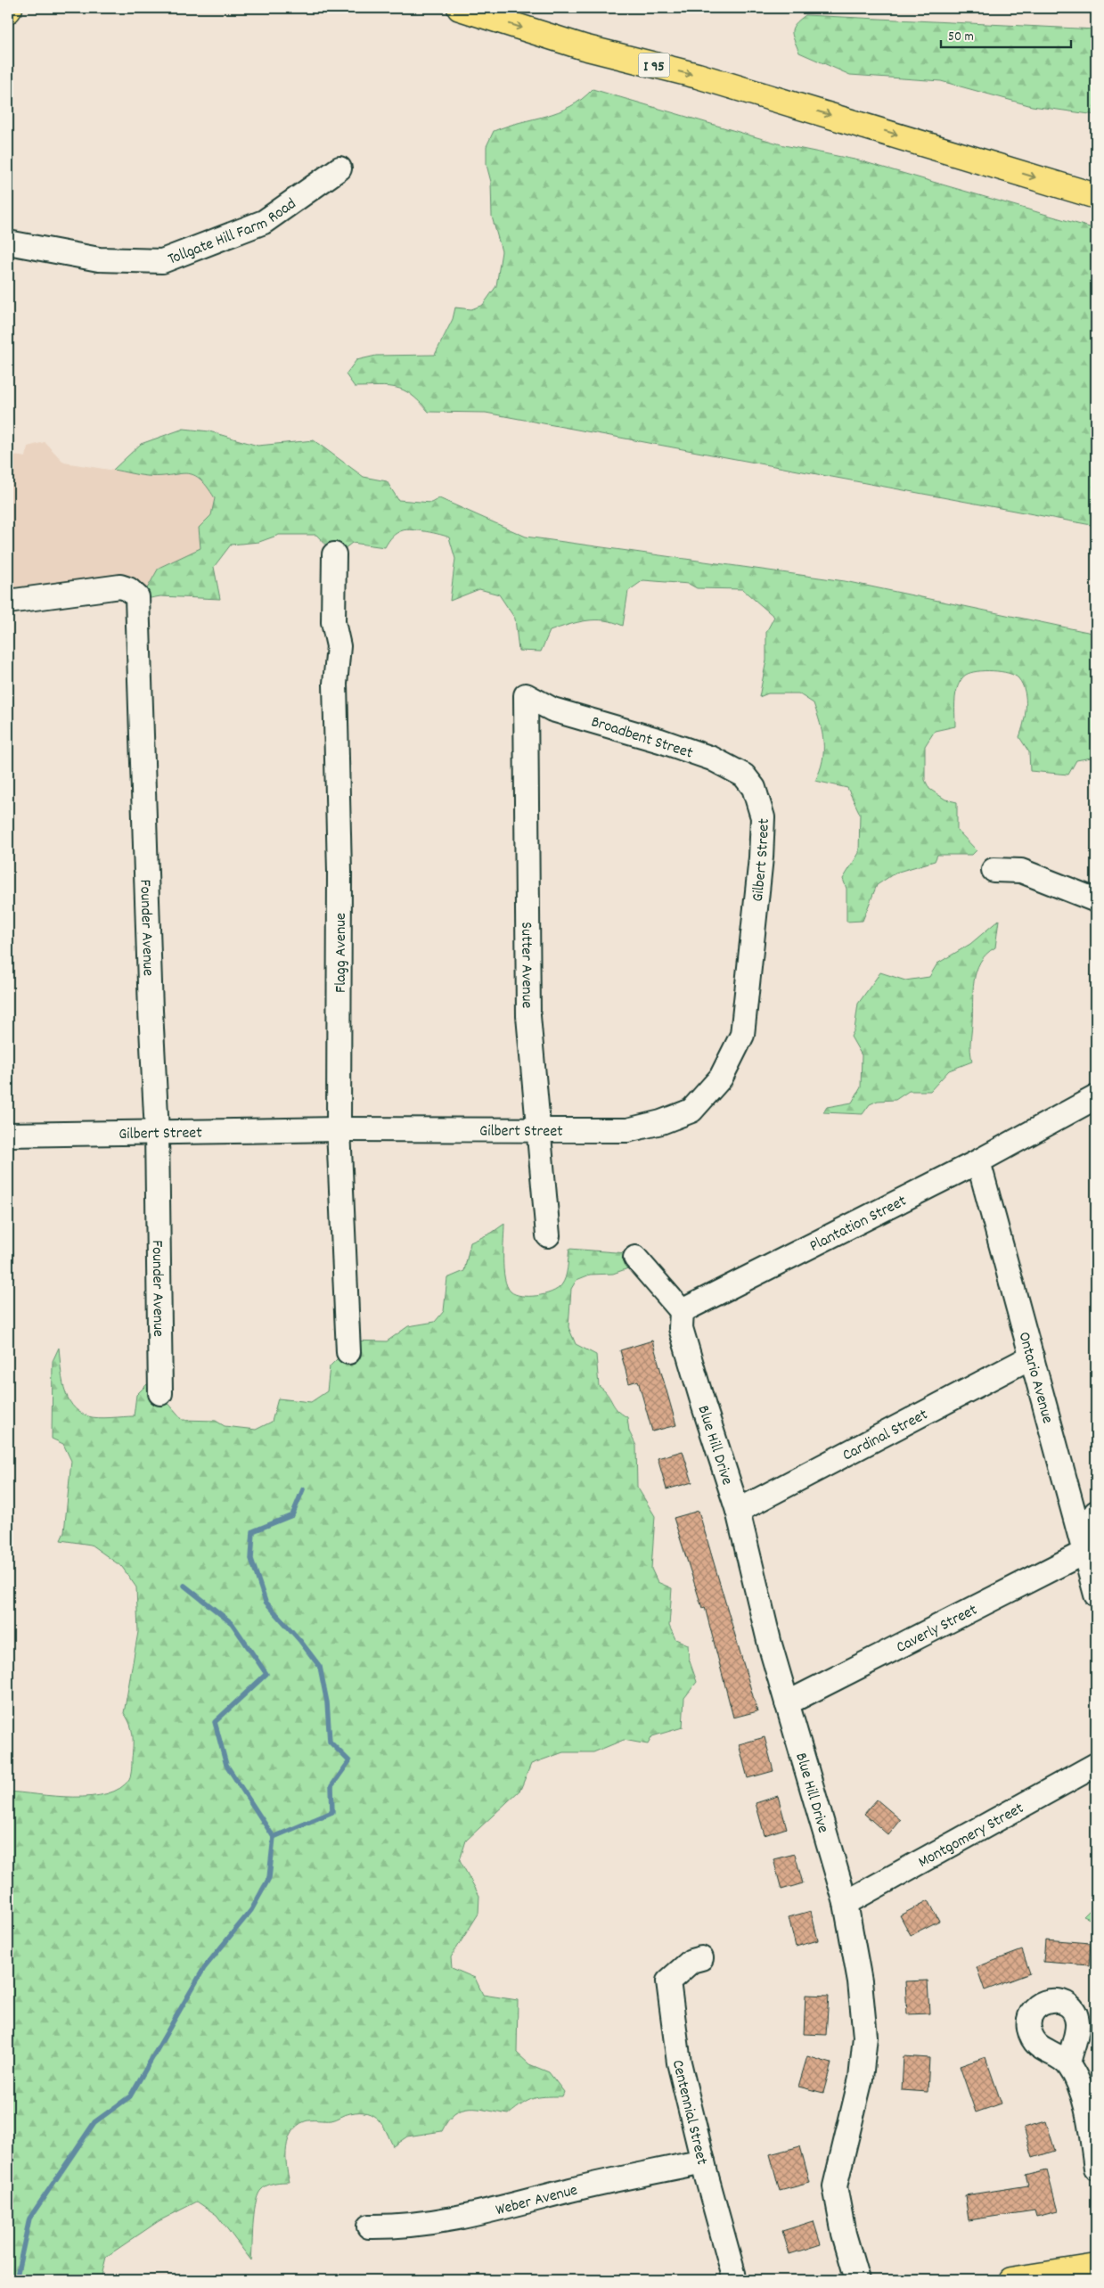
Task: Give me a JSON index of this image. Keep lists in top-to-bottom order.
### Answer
{
  "streets": {
    "main road": ["I 95"],
    "street": [
      "Tollgate Hill Farm Road",
      "Broadbent Street",
      "Gilbert Street",
      "Founder Avenue",
      "Flagg Avenue",
      "Sutter Avenue",
      "Plantation Street",
      "Ontario Avenue",
      "Cardinal Street",
      "Blue Hill Drive",
      "Caverly Street",
      "Montgomery Street",
      "Centennial Street",
      "Weber Avenue"
    ]
  },
  "crossings": [
    ["Broadbent Street", "Gilbert Street"],
    ["Broadbent Street", "Sutter Avenue"],
    ["Gilbert Street", "Founder Avenue"],
    ["Gilbert Street", "Flagg Avenue"],
    ["Gilbert Street", "Sutter Avenue"],
    ["Plantation Street", "Ontario Avenue"],
    ["Plantation Street", "Blue Hill Drive"],
    ["Ontario Avenue", "Cardinal Street"],
    ["Ontario Avenue", "Caverly Street"],
    ["Cardinal Street", "Blue Hill Drive"],
    ["Blue Hill Drive", "Caverly Street"],
    ["Blue Hill Drive", "Montgomery Street"],
    ["Centennial Street", "Weber Avenue"]
  ],
  "scale_bar": "50 m"
}
